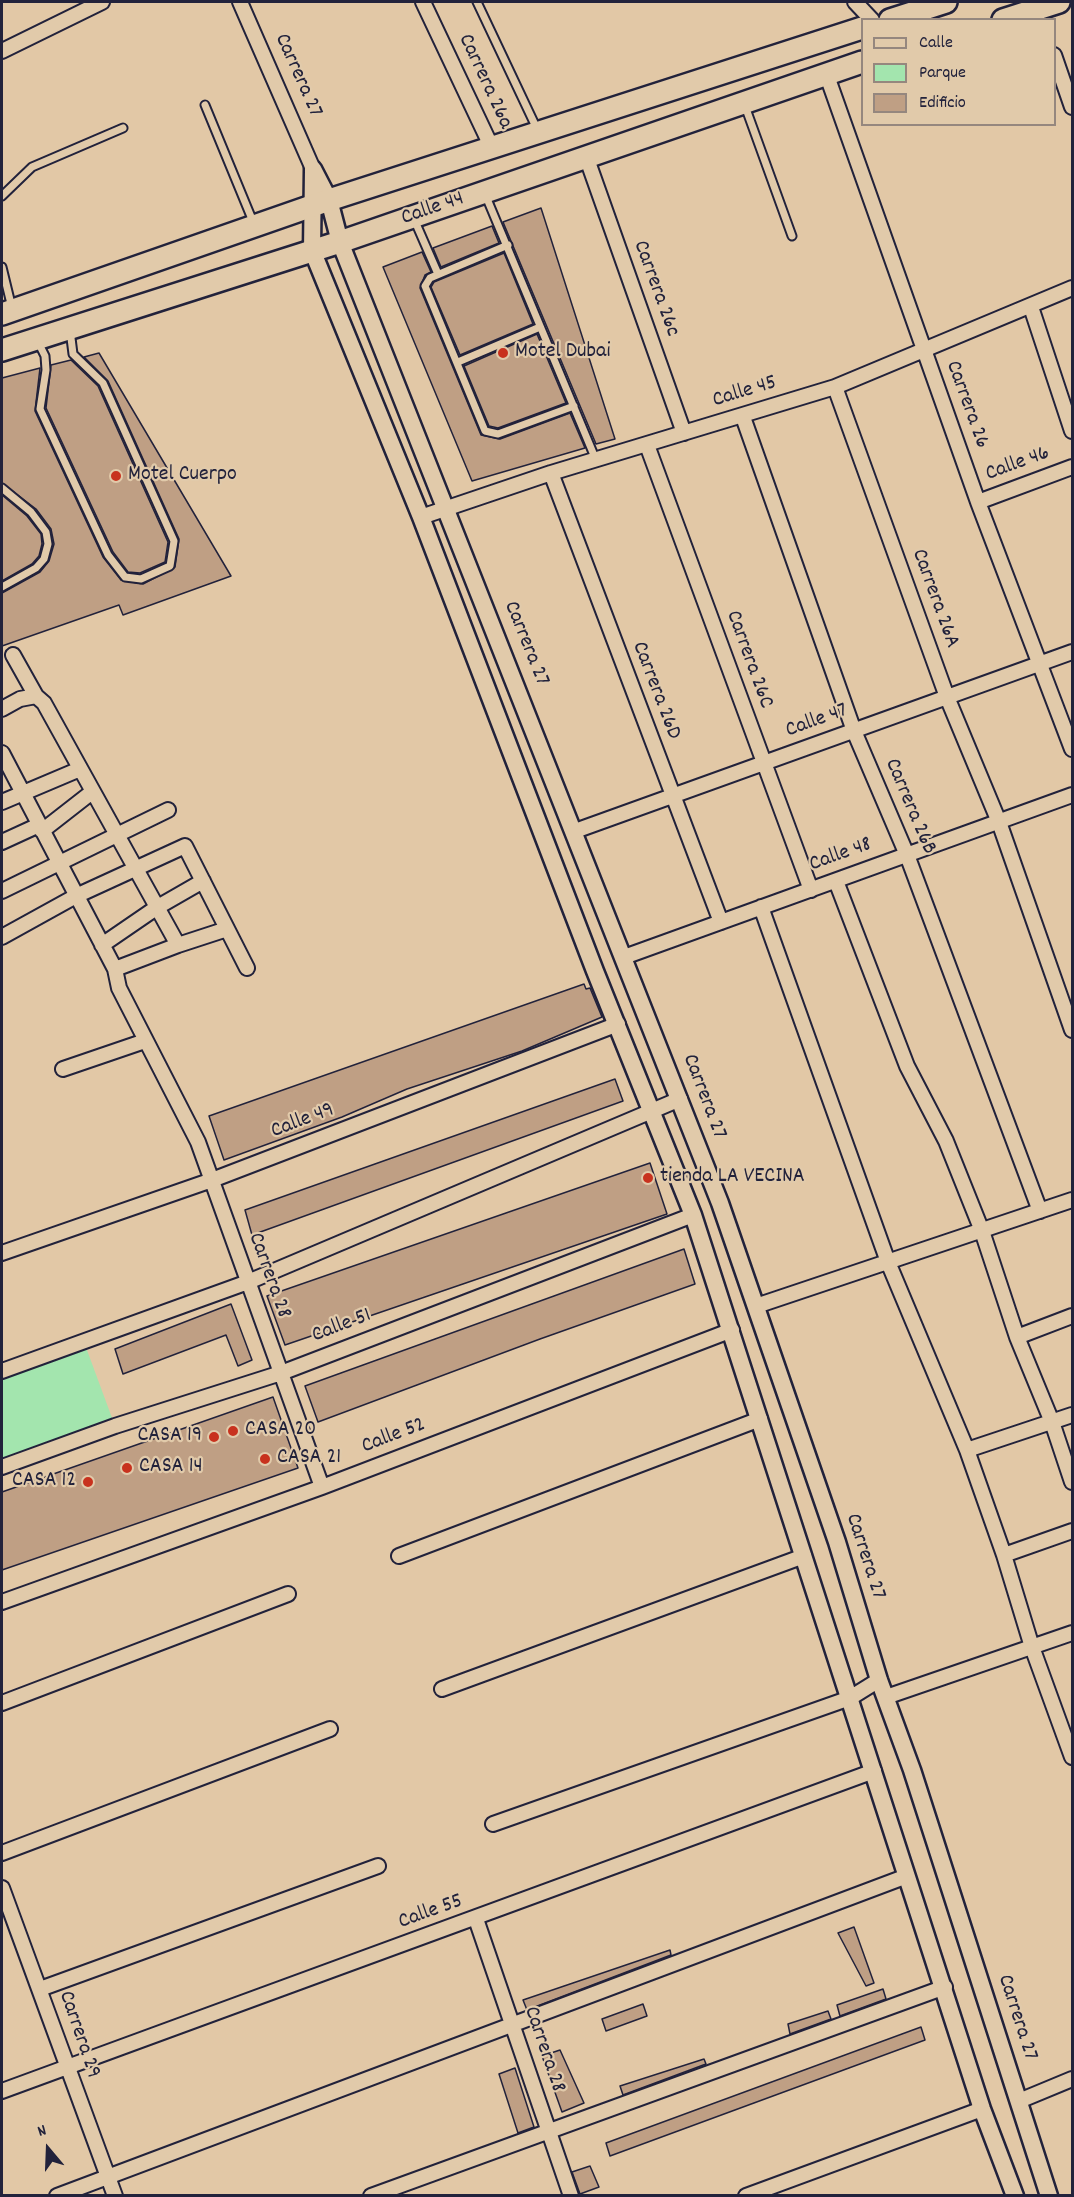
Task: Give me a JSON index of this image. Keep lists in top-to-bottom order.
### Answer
{
  "streets": {
    "main road": ["Calle 44"],
    "street": [
      "Carrera 27",
      "Carrera 26a",
      "Carrera 26c",
      "Calle 45",
      "Carrera 26",
      "Calle 46",
      "Carrera 26A",
      "Carrera 26C",
      "Carrera 26D",
      "Calle 47",
      "Carrera 26B",
      "Calle 48",
      "Calle 49",
      "Carrera 28",
      "Calle 51",
      "Calle 52",
      "Calle 55",
      "Carrera 29"
    ]
  },
  "crossings": [
    ["Carrera 27", "Calle 44"],
    ["Carrera 27", "Calle 45"],
    ["Carrera 27", "Calle 47"],
    ["Carrera 27", "Calle 48"],
    ["Carrera 27", "Calle 49"],
    ["Carrera 27", "Calle 51"],
    ["Carrera 27", "Calle 52"],
    ["Carrera 27", "Calle 55"],
    ["Carrera 26a", "Calle 44"],
    ["Calle 44", "Carrera 26c"],
    ["Calle 44", "Carrera 26"],
    ["Carrera 26c", "Calle 45"],
    ["Calle 45", "Carrera 26"],
    ["Calle 45", "Carrera 26A"],
    ["Calle 45", "Carrera 26C"],
    ["Calle 45", "Carrera 26D"],
    ["Calle 45", "Carrera 26B"],
    ["Carrera 26", "Calle 46"],
    ["Carrera 26", "Calle 47"],
    ["Carrera 26A", "Calle 47"],
    ["Carrera 26A", "Calle 48"],
    ["Carrera 26C", "Calle 47"],
    ["Carrera 26C", "Calle 48"],
    ["Carrera 26D", "Calle 47"],
    ["Carrera 26D", "Calle 48"],
    ["Calle 47", "Carrera 26B"],
    ["Carrera 26B", "Calle 48"],
    ["Calle 49", "Carrera 28"],
    ["Carrera 28", "Calle 51"],
    ["Carrera 28", "Calle 52"],
    ["Carrera 28", "Calle 55"],
    ["Calle 55", "Carrera 29"]
  ],
  "places": [
    "Motel Dubai",
    "Motel Cuerpo",
    "tienda LA VECINA",
    "CASA 20",
    "CASA 19",
    "CASA 21",
    "CASA 14",
    "CASA 12"
  ],
  "legend": ["Calle", "Parque", "Edificio"],
  "north": "top"
}
